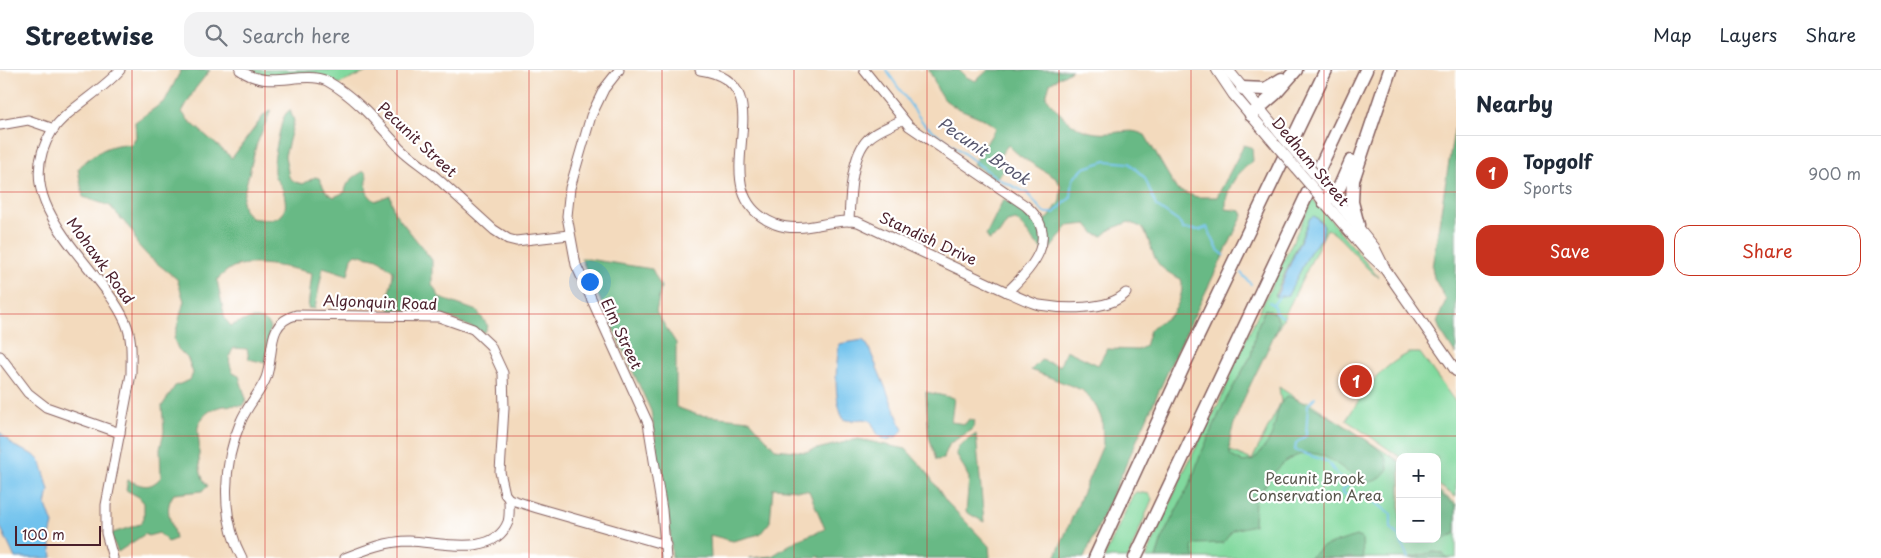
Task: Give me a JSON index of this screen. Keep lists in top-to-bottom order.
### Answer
{
  "streets": {
    "main road": ["Dedham Street"],
    "street": [
      "Pecunit Street",
      "Standish Drive",
      "Mohawk Road",
      "Algonquin Road",
      "Elm Street"
    ]
  },
  "crossings": [
    ["Pecunit Street", "Elm Street"]
  ],
  "water": ["Pecunit Brook"],
  "parks": ["Pecunit Brook Conservation Area"],
  "scale_bar": "100 m",
  "page": {
    "header": "Streetwise",
    "search": "Search here",
    "nav": ["Map", "Layers", "Share"],
    "heading": "Nearby",
    "list": [
      {
        "mark": "1",
        "name": "Topgolf",
        "note": "Sports",
        "value": "900 m"
      }
    ],
    "buttons": ["Save", "Share"],
    "pins": "1",
    "map_buttons": ["+", "−"],
    "scale": "100 m"
  }
}
